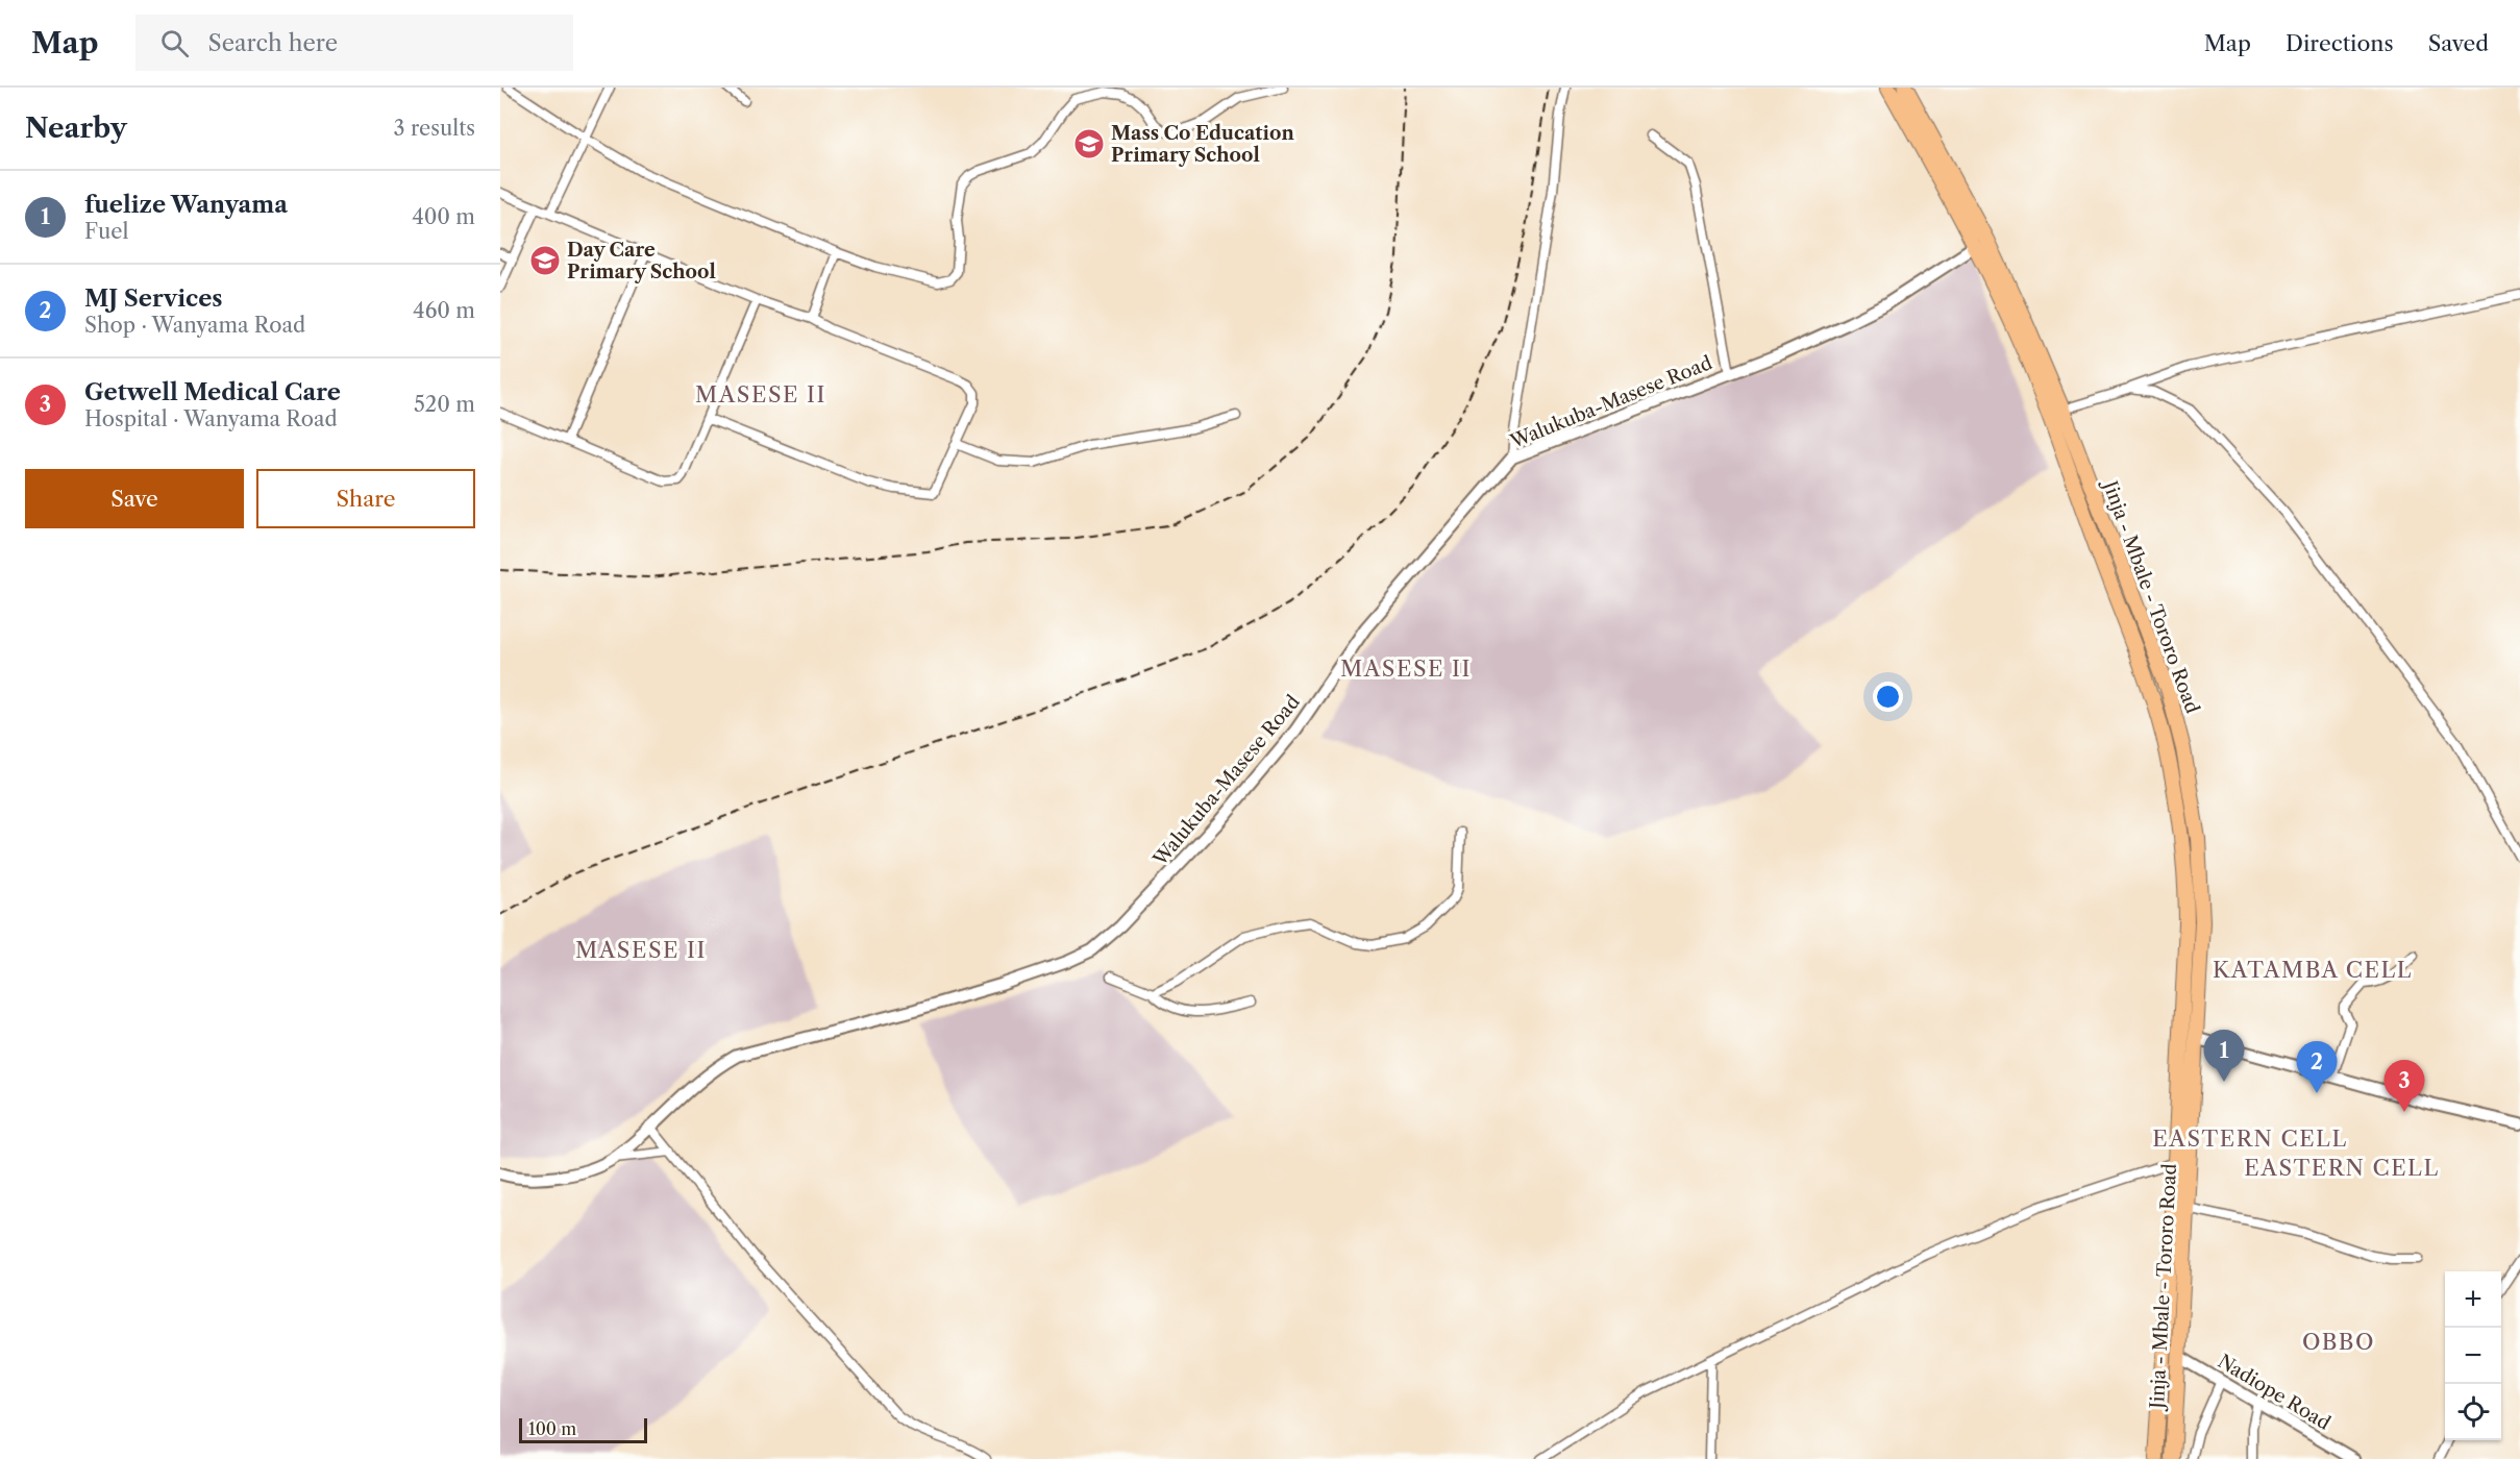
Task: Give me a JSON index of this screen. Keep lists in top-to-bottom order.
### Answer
{
  "streets": {
    "highway": ["Jinja - Mbale - Tororo Road"],
    "street": ["Walukuba-Masese Road", "Nadiope Road"]
  },
  "crossings": [
    ["Walukuba-Masese Road", "Jinja - Mbale - Tororo Road"],
    ["Jinja - Mbale - Tororo Road", "Nadiope Road"]
  ],
  "districts": [
    "MASESE II",
    "MASESE II",
    "MASESE II",
    "KATAMBA CELL",
    "EASTERN CELL",
    "EASTERN CELL",
    "OBBO"
  ],
  "places": {
    "school or university": ["Mass Co Education Primary School", "Day Care Primary School"]
  },
  "scale_bar": "100 m",
  "page": {
    "header": "Map",
    "search": "Search here",
    "nav": ["Map", "Directions", "Saved"],
    "heading": ["Nearby", "3 results"],
    "list": [
      {
        "mark": "1",
        "name": "fuelize Wanyama",
        "note": "Fuel",
        "value": "400 m"
      },
      {
        "mark": "2",
        "name": "MJ Services",
        "note": "Shop · Wanyama Road",
        "value": "460 m"
      },
      {
        "mark": "3",
        "name": "Getwell Medical Care",
        "note": "Hospital · Wanyama Road",
        "value": "520 m"
      }
    ],
    "buttons": ["Save", "Share"],
    "pins": ["1", "2", "3"],
    "map_buttons": ["+", "−"],
    "scale": "100 m"
  }
}
